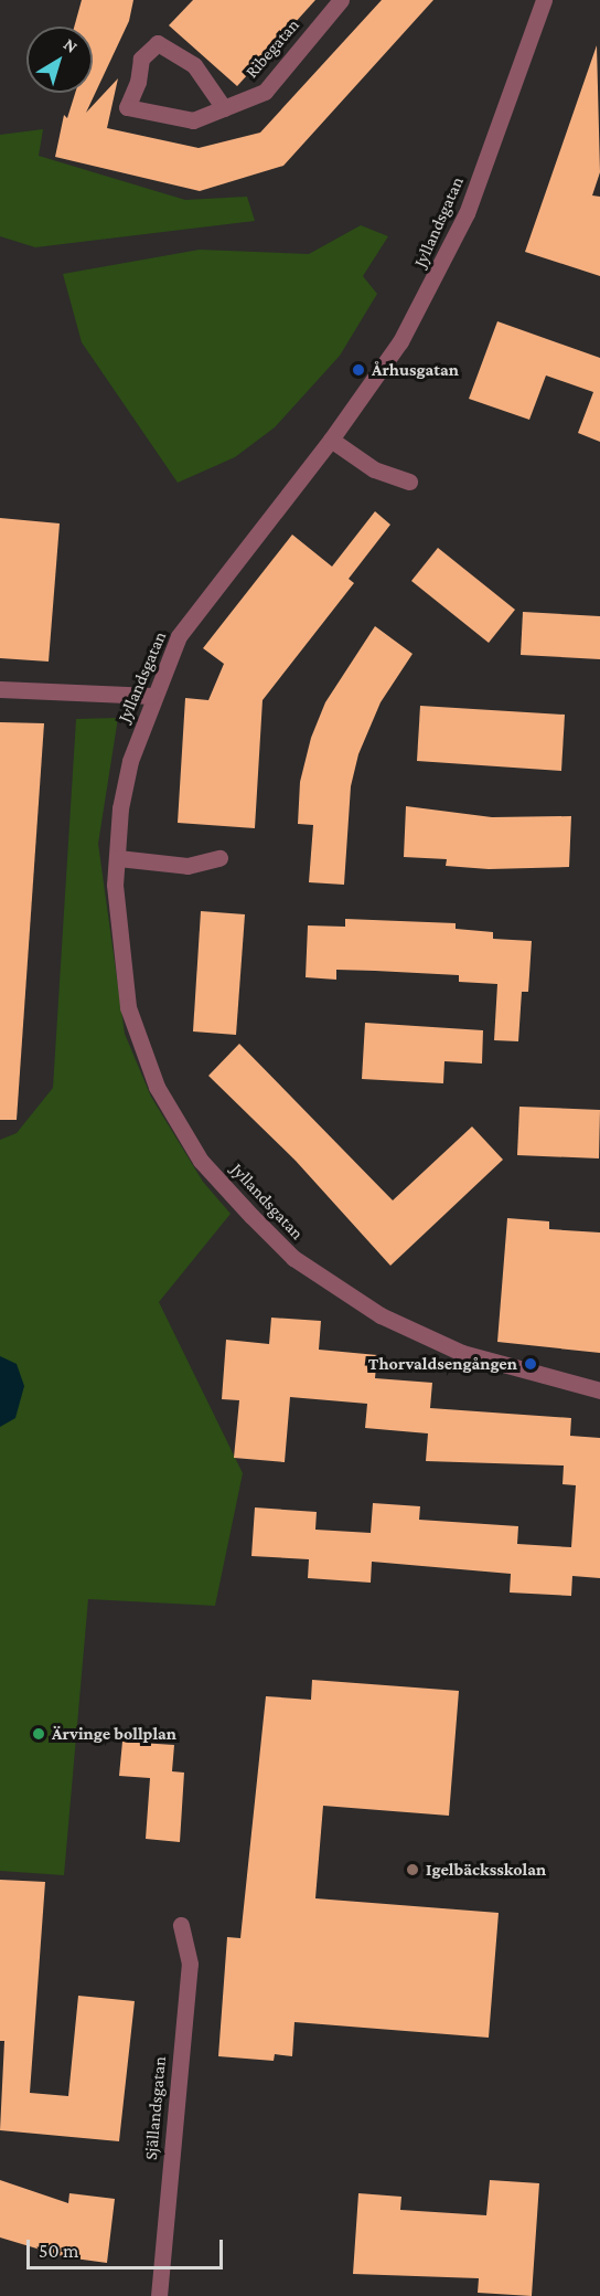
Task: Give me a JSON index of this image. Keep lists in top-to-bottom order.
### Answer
{
  "streets": {
    "street": ["Ribegatan", "Jyllandsgatan", "Själlandsgatan"]
  },
  "places": [
    "Århusgatan",
    "Thorvaldsengången",
    "Ärvinge bollplan",
    "Igelbäcksskolan"
  ],
  "scale_bar": "50 m",
  "north": "top right"
}
